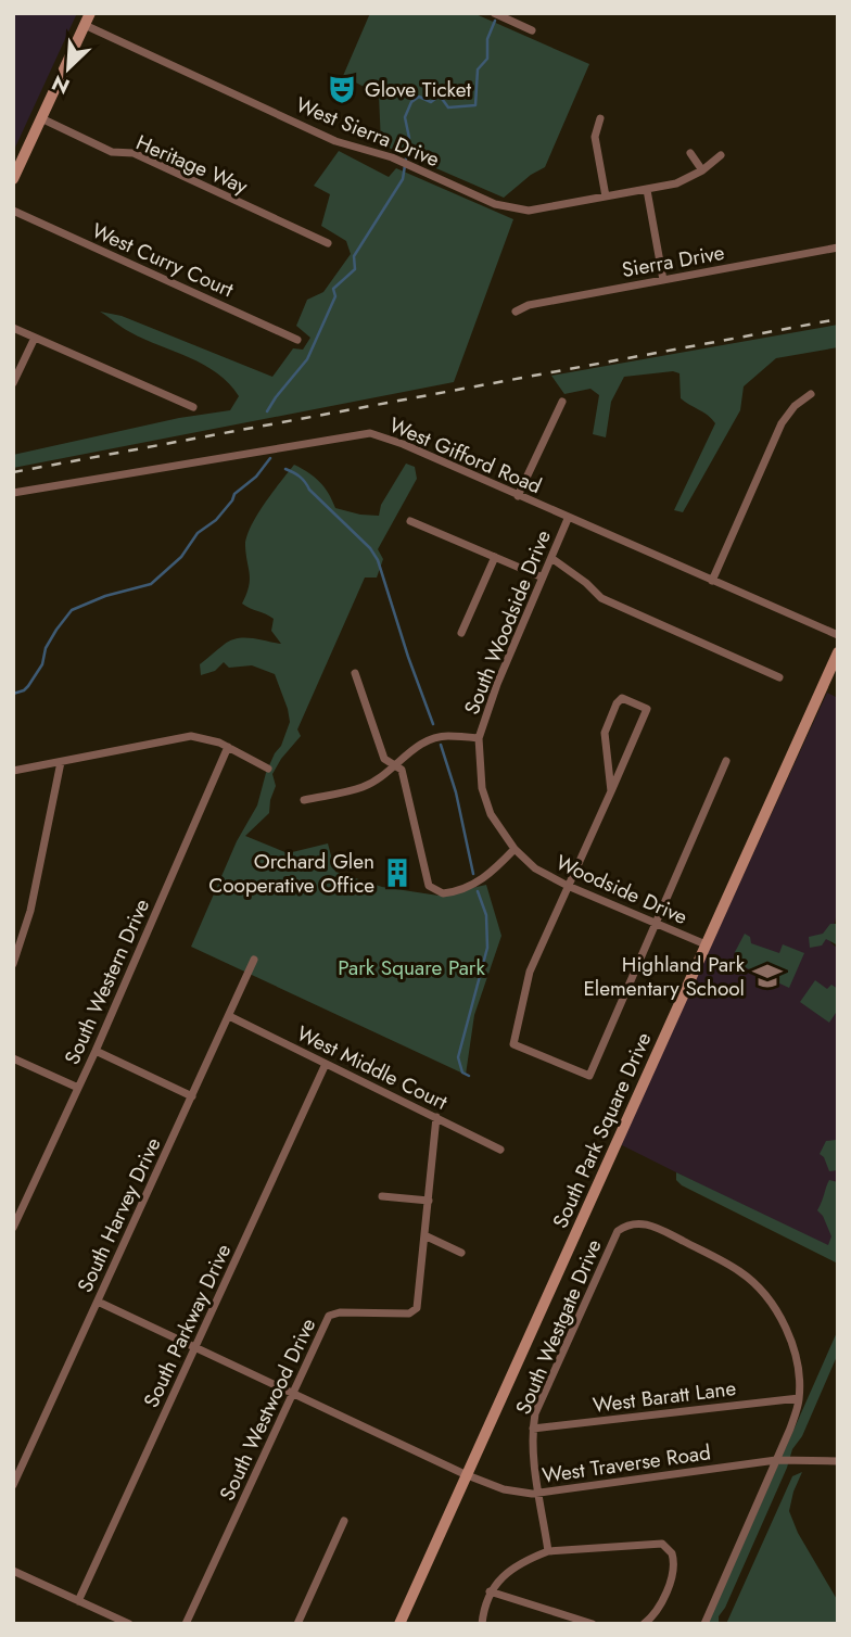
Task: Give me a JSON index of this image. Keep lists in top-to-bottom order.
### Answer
{
  "streets": {
    "street": [
      "West Sierra Drive",
      "Heritage Way",
      "West Curry Court",
      "Sierra Drive",
      "West Gifford Road",
      "South Woodside Drive",
      "Woodside Drive",
      "South Western Drive",
      "West Middle Court",
      "South Park Square Drive",
      "South Harvey Drive",
      "South Parkway Drive",
      "South Westgate Drive",
      "West Baratt Lane",
      "South Westwood Drive",
      "West Traverse Road"
    ]
  },
  "crossings": [
    ["West Gifford Road", "South Woodside Drive"],
    ["South Woodside Drive", "Woodside Drive"],
    ["Woodside Drive", "South Park Square Drive"],
    ["West Middle Court", "South Harvey Drive"],
    ["West Middle Court", "South Parkway Drive"],
    ["West Middle Court", "South Westwood Drive"],
    ["South Park Square Drive", "West Traverse Road"],
    ["South Harvey Drive", "West Traverse Road"],
    ["South Parkway Drive", "West Traverse Road"],
    ["South Westgate Drive", "West Baratt Lane"],
    ["South Westgate Drive", "West Traverse Road"],
    ["South Westwood Drive", "West Traverse Road"]
  ],
  "parks": ["Park Square Park"],
  "places": {
    "theatre": ["Glove Ticket"],
    "building": ["Orchard Glen Cooperative Office"],
    "school or university": ["Highland Park Elementary School"]
  },
  "north": "bottom left"
}
